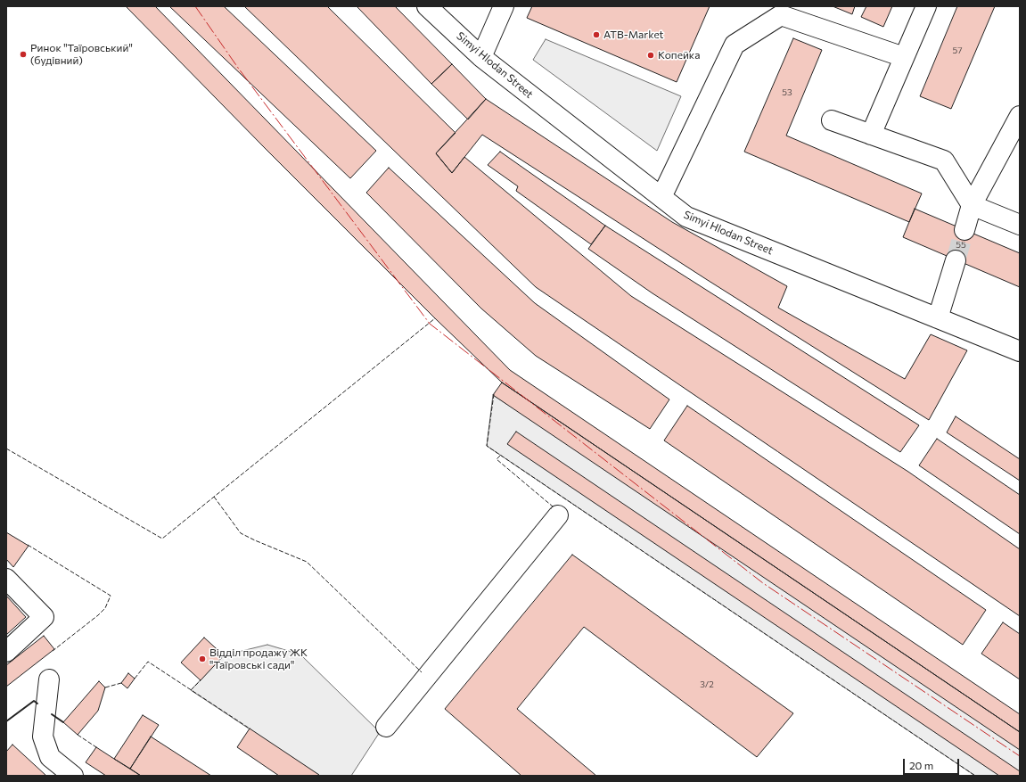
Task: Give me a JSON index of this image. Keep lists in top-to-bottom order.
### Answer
{
  "streets": {
    "street": ["Simyi Hlodan Street"]
  },
  "places": [
    "ATB-Market",
    "Ринок \"Таїровський\" (будівний)",
    "Копейка",
    "Відділ продажу ЖК \"Таїровські сади\""
  ],
  "house_numbers": [
    "57",
    "53",
    "55",
    "3/2"
  ],
  "scale_bar": "20 m"
}
